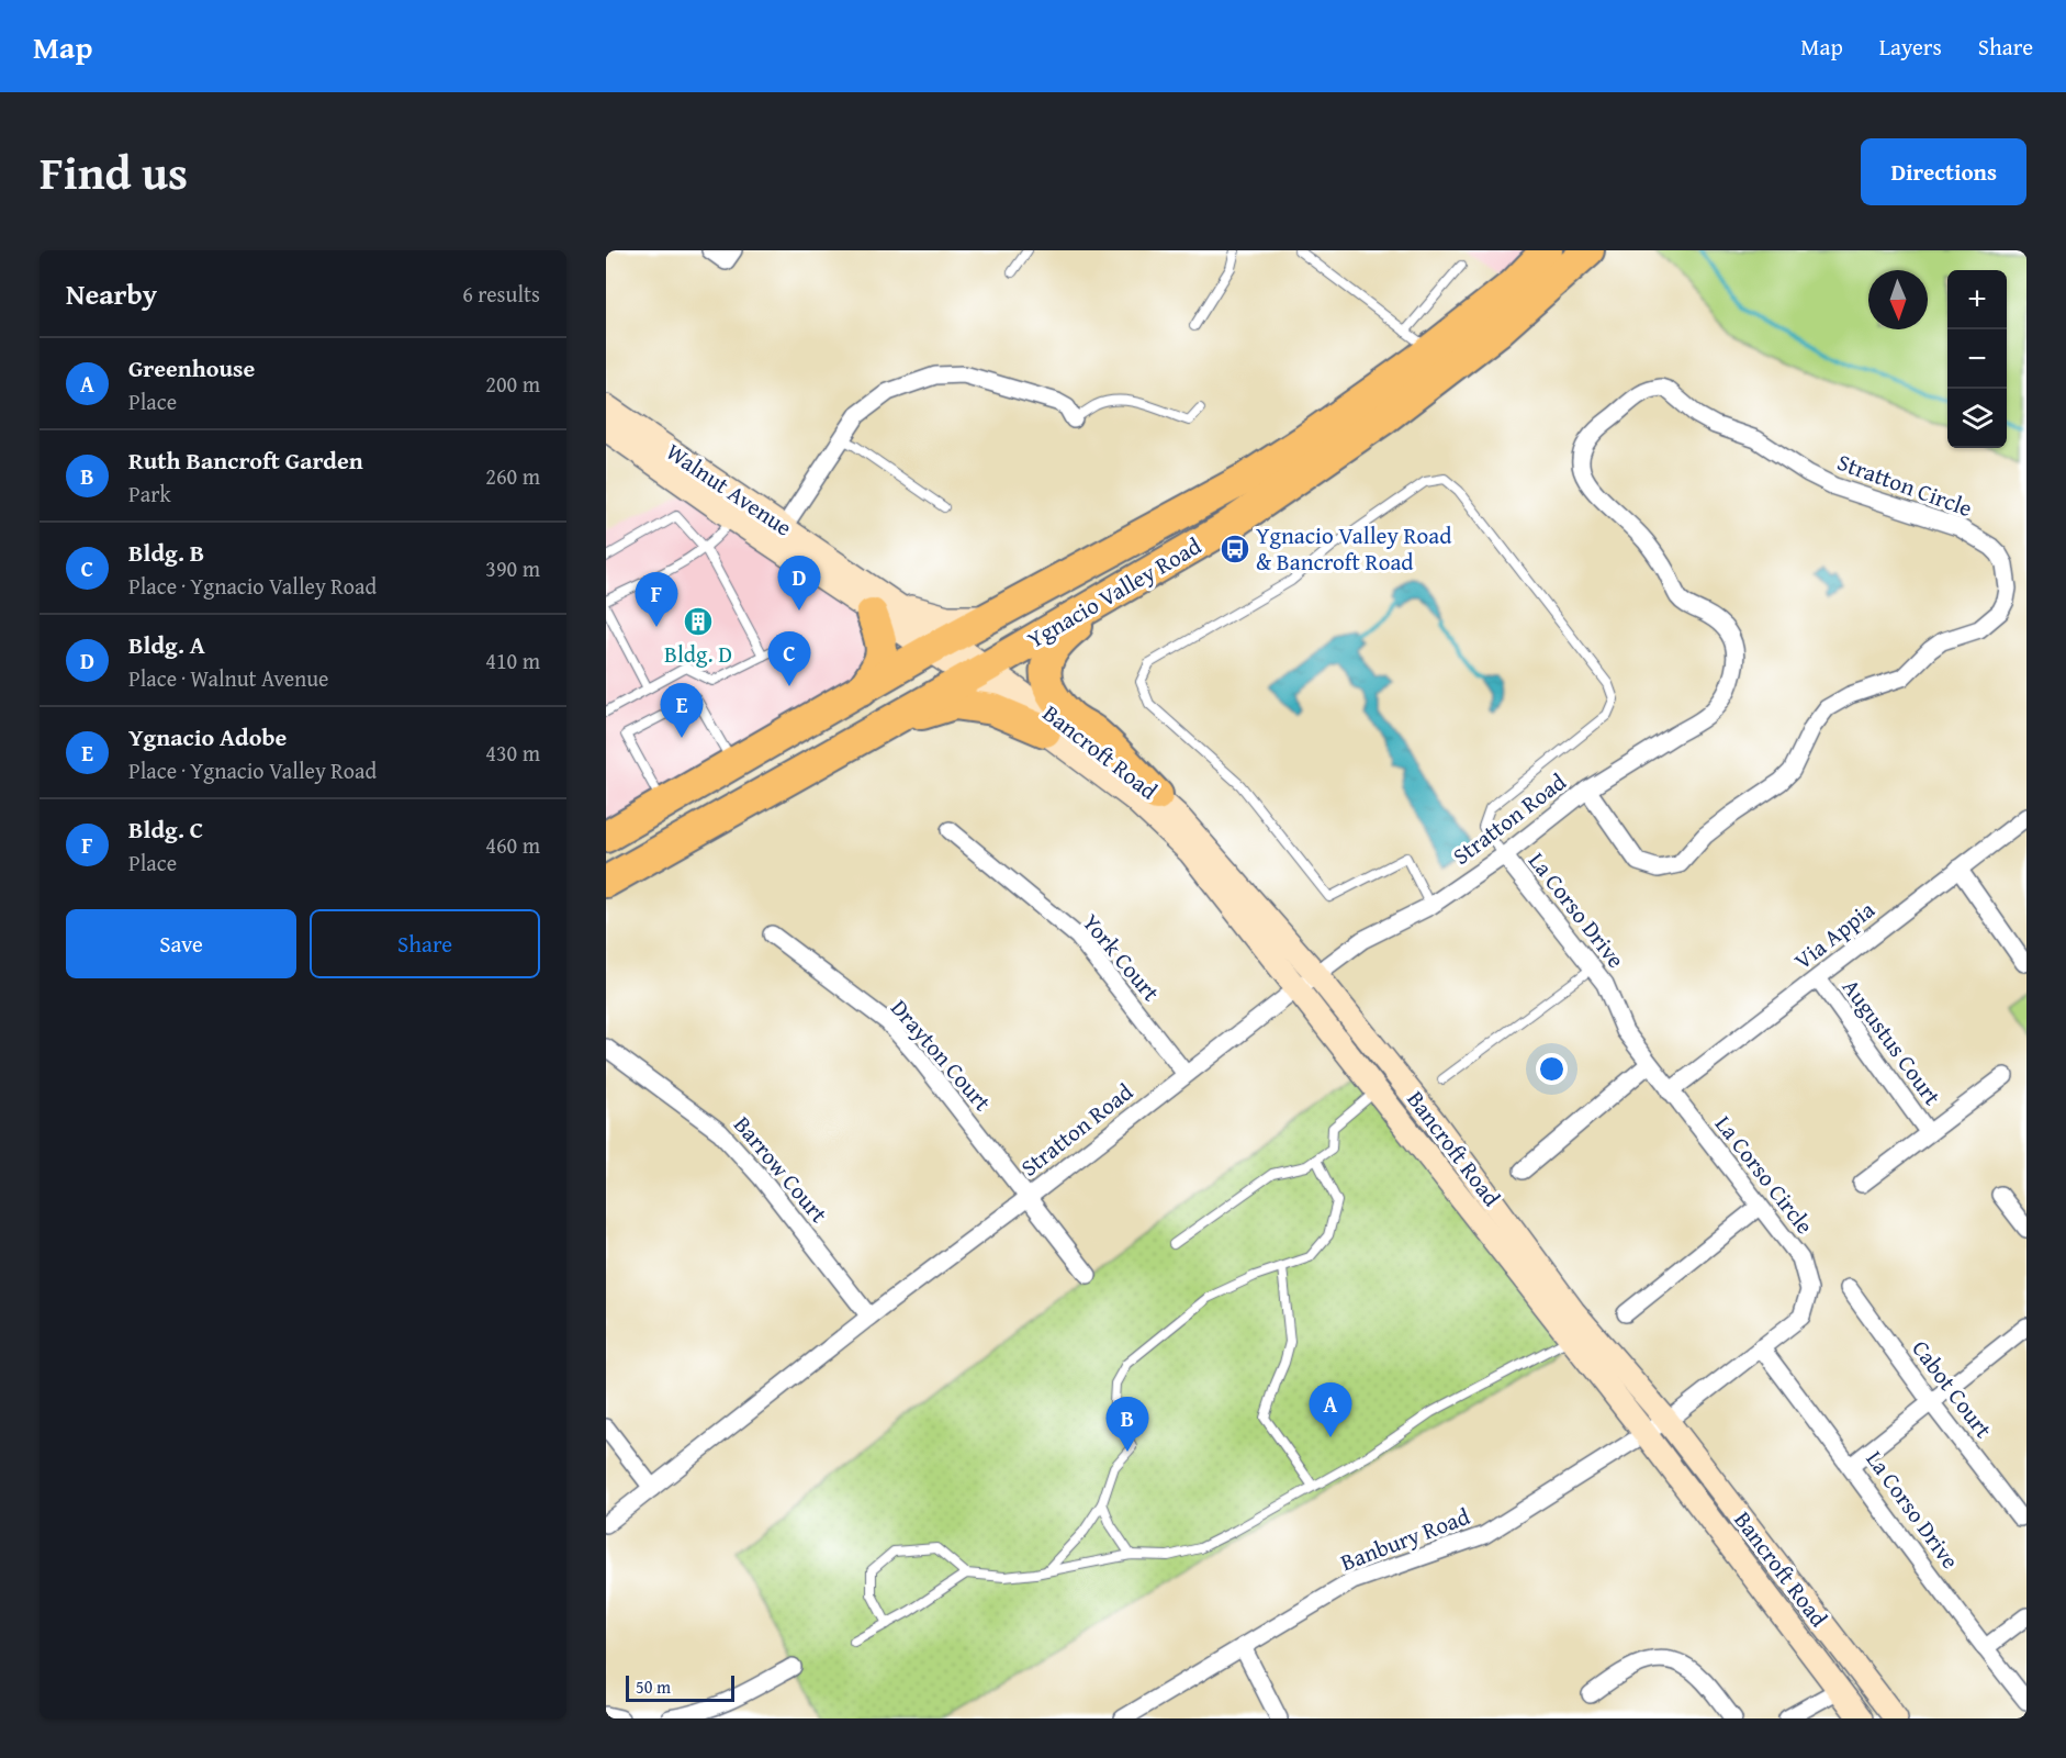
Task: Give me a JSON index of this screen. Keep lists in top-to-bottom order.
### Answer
{
  "streets": {
    "highway": ["Ygnacio Valley Road"],
    "main road": ["Walnut Avenue", "Bancroft Road"],
    "street": [
      "Stratton Circle",
      "Stratton Road",
      "La Corso Drive",
      "Via Appia",
      "York Court",
      "Augustus Court",
      "Drayton Court",
      "Barrow Court",
      "La Corso Circle",
      "Cabot Court",
      "Banbury Road"
    ]
  },
  "crossings": [
    ["Stratton Circle", "Stratton Road"],
    ["Walnut Avenue", "Ygnacio Valley Road"],
    ["Walnut Avenue", "Bancroft Road"],
    ["Ygnacio Valley Road", "Bancroft Road"],
    ["Bancroft Road", "Stratton Road"],
    ["Bancroft Road", "La Corso Circle"],
    ["Bancroft Road", "Banbury Road"],
    ["Stratton Road", "La Corso Drive"],
    ["Stratton Road", "York Court"],
    ["Stratton Road", "Drayton Court"],
    ["Stratton Road", "Barrow Court"],
    ["La Corso Drive", "La Corso Circle"],
    ["Via Appia", "Augustus Court"],
    ["Via Appia", "La Corso Circle"],
    ["La Corso Circle", "Banbury Road"]
  ],
  "places": {
    "bus stop": ["Ygnacio Valley Road & Bancroft Road"],
    "building": ["Bldg. D"]
  },
  "scale_bar": "50 m",
  "north": "bottom",
  "page": {
    "header": "Map",
    "nav": ["Map", "Layers", "Share"],
    "title": "Find us",
    "buttons": [
      "Directions",
      ["Save", "Share"]
    ],
    "heading": ["Nearby", "6 results"],
    "map_buttons": ["+", "−"],
    "list": [
      {
        "mark": "A",
        "name": "Greenhouse",
        "note": "Place",
        "value": "200 m"
      },
      {
        "mark": "B",
        "name": "Ruth Bancroft Garden",
        "note": "Park",
        "value": "260 m"
      },
      {
        "mark": "C",
        "name": "Bldg. B",
        "note": "Place · Ygnacio Valley Road",
        "value": "390 m"
      },
      {
        "mark": "D",
        "name": "Bldg. A",
        "note": "Place · Walnut Avenue",
        "value": "410 m"
      },
      {
        "mark": "E",
        "name": "Ygnacio Adobe",
        "note": "Place · Ygnacio Valley Road",
        "value": "430 m"
      },
      {
        "mark": "F",
        "name": "Bldg. C",
        "note": "Place",
        "value": "460 m"
      }
    ],
    "pins": [
      "D",
      "F",
      "C",
      "E",
      "A",
      "B"
    ],
    "scale": "50 m"
  }
}
